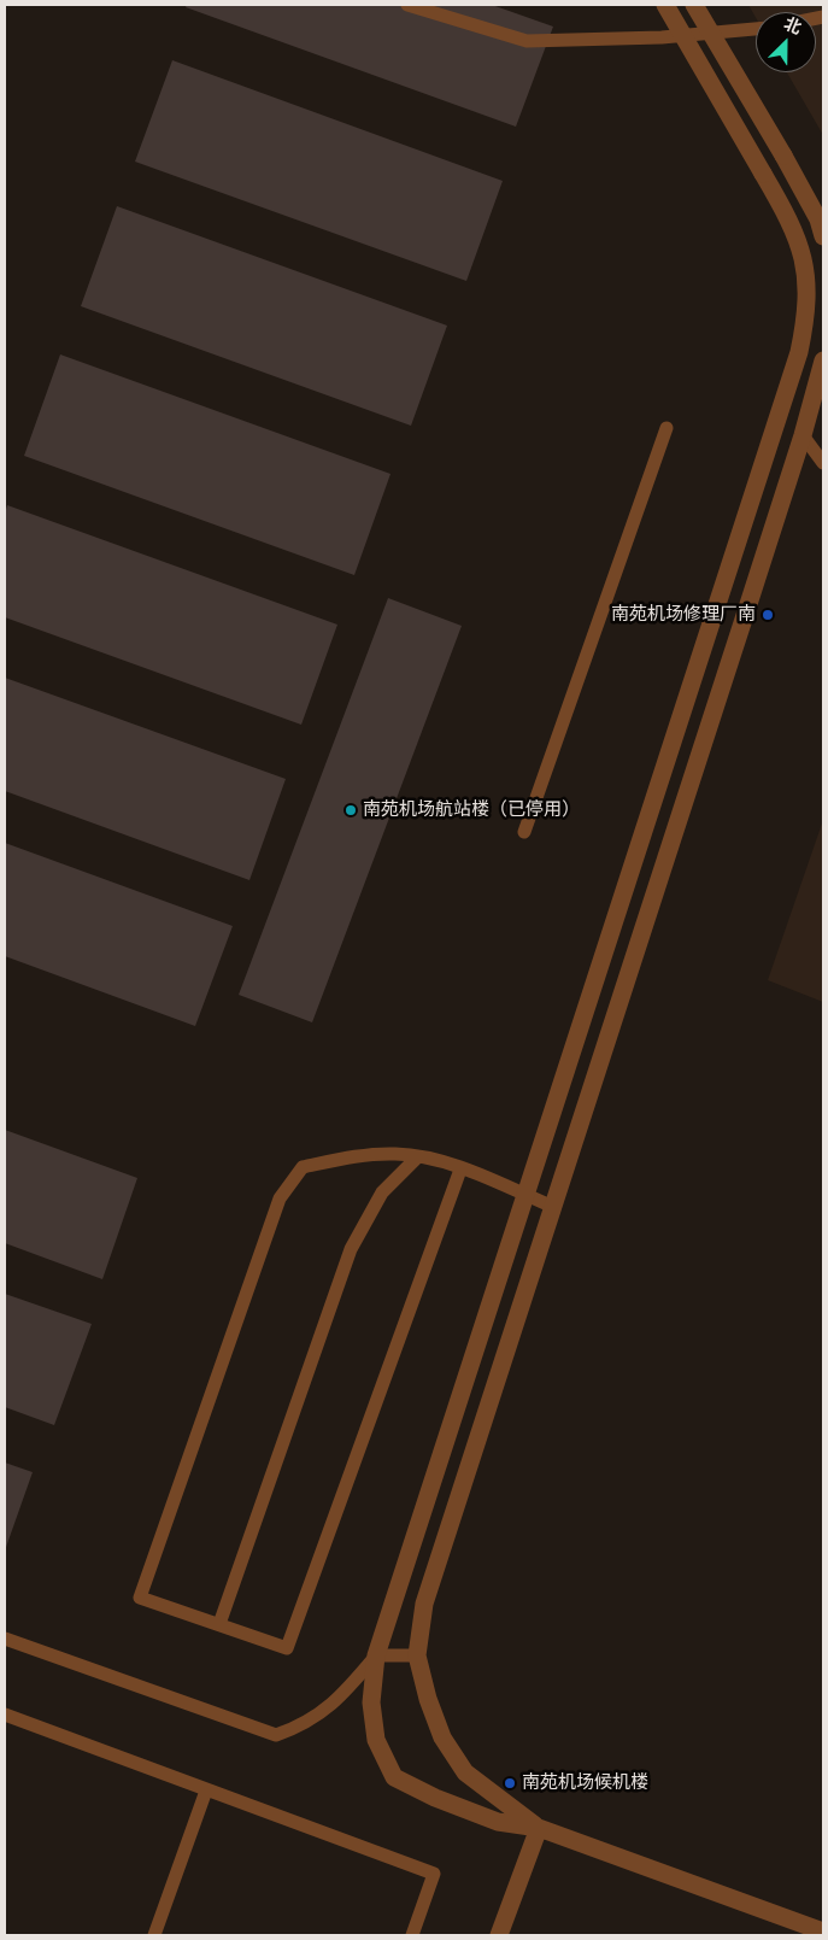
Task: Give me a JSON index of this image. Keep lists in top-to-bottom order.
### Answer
{
  "places": ["南苑机场修理厂南", "南苑机场航站楼（已停用）", "南苑机场候机楼"],
  "north": "top right"
}
